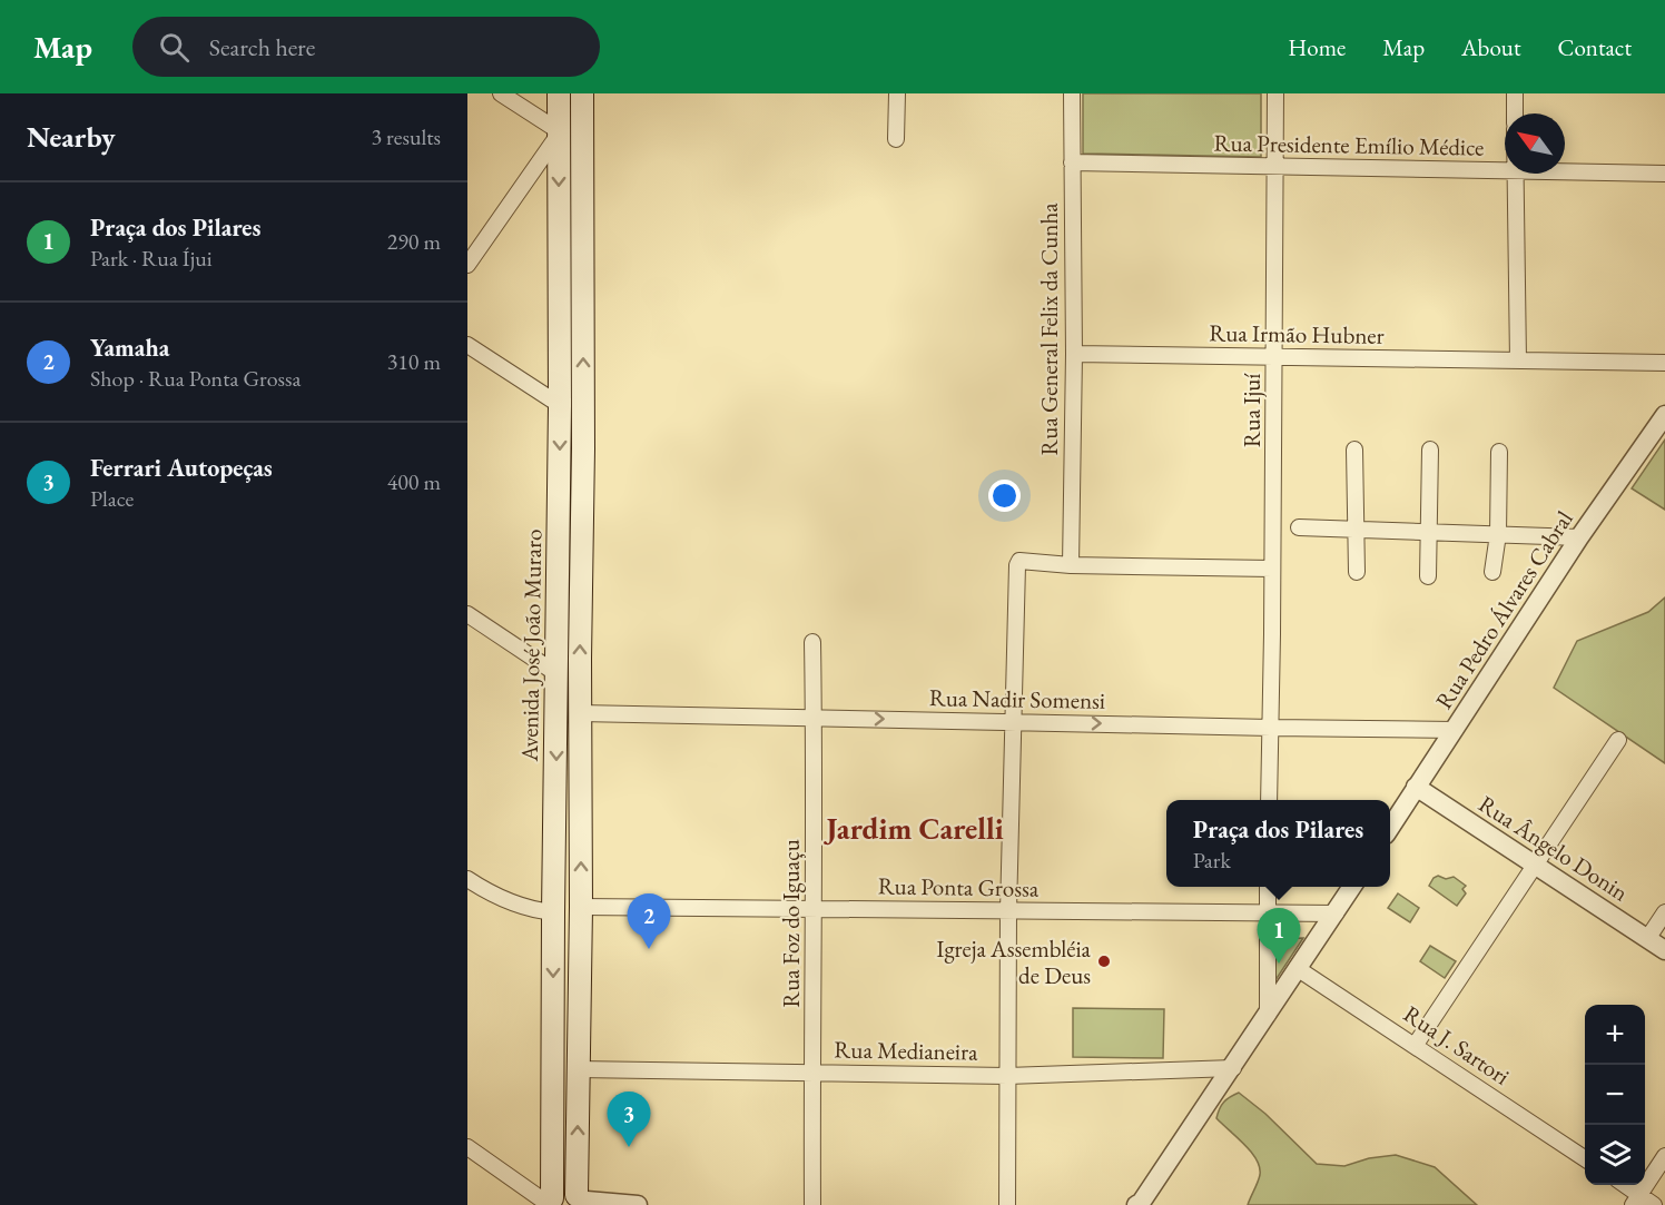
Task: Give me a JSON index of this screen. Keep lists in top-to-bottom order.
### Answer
{
  "streets": {
    "main road": ["Avenida José João Muraro"],
    "street": [
      "Rua Presidente Emílio Médice",
      "Rua General Felix da Cunha",
      "Rua Irmão Hubner",
      "Rua Ijuí",
      "Rua Pedro Álvares Cabral",
      "Rua Nadir Somensi",
      "Rua Ângelo Donin",
      "Rua Ponta Grossa",
      "Rua Foz do Iguaçu",
      "Rua J. Sartori",
      "Rua Medianeira"
    ]
  },
  "crossings": [
    ["Rua Presidente Emílio Médice", "Rua General Felix da Cunha"],
    ["Rua Presidente Emílio Médice", "Rua Ijuí"],
    ["Rua General Felix da Cunha", "Rua Irmão Hubner"],
    ["Rua Irmão Hubner", "Rua Ijuí"],
    ["Rua Ijuí", "Rua Nadir Somensi"],
    ["Rua Pedro Álvares Cabral", "Rua Nadir Somensi"],
    ["Rua Pedro Álvares Cabral", "Rua Ângelo Donin"],
    ["Avenida José João Muraro", "Rua Nadir Somensi"],
    ["Avenida José João Muraro", "Rua Ponta Grossa"],
    ["Avenida José João Muraro", "Rua Medianeira"],
    ["Rua Nadir Somensi", "Rua Foz do Iguaçu"],
    ["Rua Ponta Grossa", "Rua Foz do Iguaçu"],
    ["Rua Foz do Iguaçu", "Rua Medianeira"]
  ],
  "one_way": ["Rua Nadir Somensi"],
  "districts": ["Jardim Carelli"],
  "places": ["Igreja Assembléia de Deus"],
  "north": "top left",
  "page": {
    "header": "Map",
    "search": "Search here",
    "nav": [
      "Home",
      "Map",
      "About",
      "Contact"
    ],
    "heading": ["Nearby", "3 results"],
    "list": [
      {
        "mark": "1",
        "name": "Praça dos Pilares",
        "note": "Park · Rua Íjui",
        "value": "290 m"
      },
      {
        "mark": "2",
        "name": "Yamaha",
        "note": "Shop · Rua Ponta Grossa",
        "value": "310 m"
      },
      {
        "mark": "3",
        "name": "Ferrari Autopeças",
        "note": "Place",
        "value": "400 m"
      }
    ],
    "popup": ["Praça dos Pilares", "Park"],
    "pins": ["2", "1", "3"],
    "map_buttons": ["+", "−"]
  }
}
